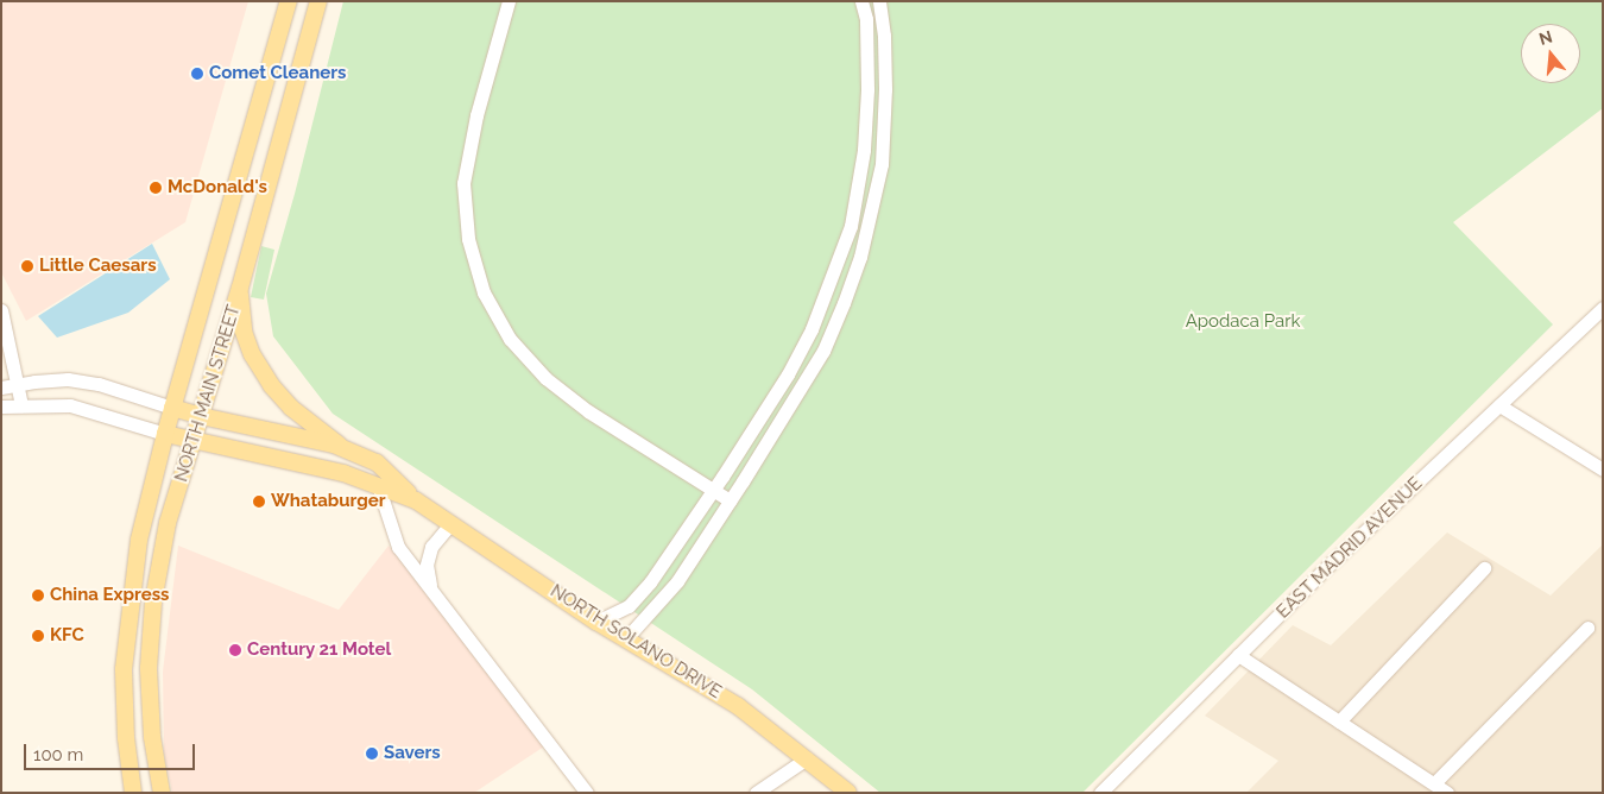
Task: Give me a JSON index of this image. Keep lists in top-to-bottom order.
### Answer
{
  "streets": {
    "main road": ["NORTH MAIN STREET", "NORTH SOLANO DRIVE"],
    "street": ["EAST MADRID AVENUE"]
  },
  "crossings": [
    ["NORTH MAIN STREET", "NORTH SOLANO DRIVE"]
  ],
  "parks": ["Apodaca Park"],
  "places": [
    "Comet Cleaners",
    "McDonald's",
    "Little Caesars",
    "Whataburger",
    "China Express",
    "KFC",
    "Century 21 Motel",
    "Savers"
  ],
  "scale_bar": "100 m",
  "north": "top"
}
